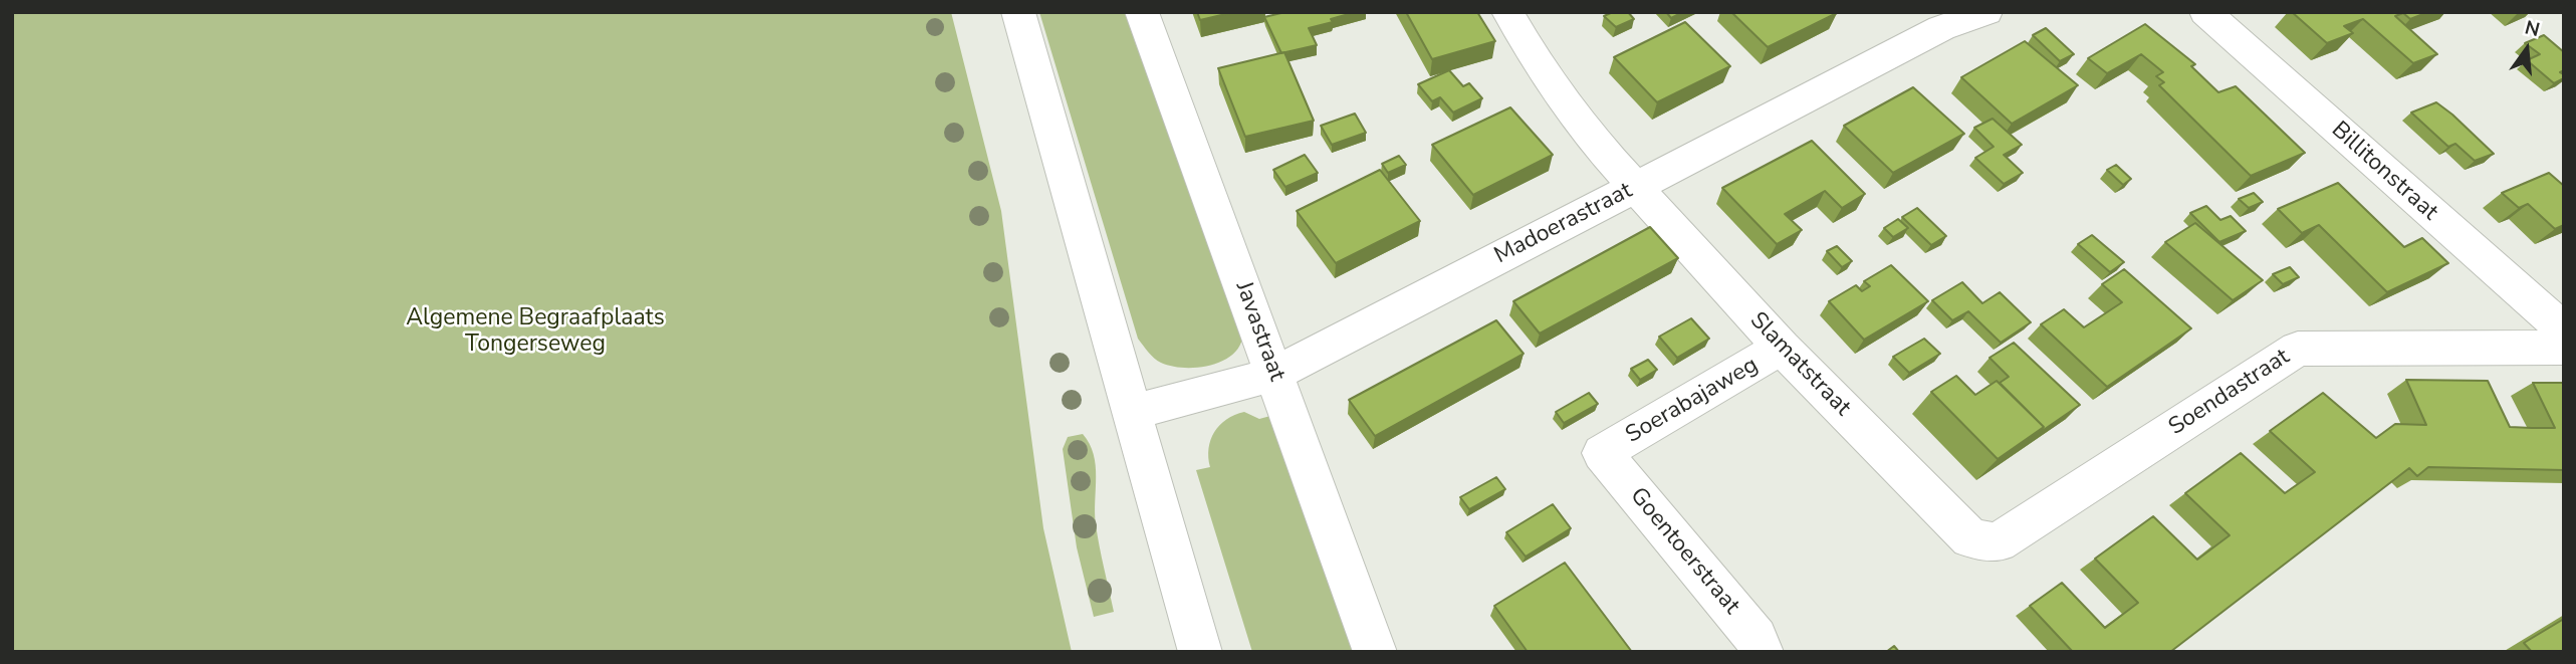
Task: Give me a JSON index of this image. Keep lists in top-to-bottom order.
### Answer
{
  "streets": {
    "street": [
      "Billitonstraat",
      "Madoerastraat",
      "Javastraat",
      "Slamatstraat",
      "Soendastraat",
      "Soerabajaweg",
      "Goentoerstraat"
    ]
  },
  "crossings": [
    ["Madoerastraat", "Javastraat"],
    ["Madoerastraat", "Slamatstraat"],
    ["Slamatstraat", "Soendastraat"],
    ["Slamatstraat", "Soerabajaweg"],
    ["Soerabajaweg", "Goentoerstraat"]
  ],
  "parks": ["Algemene Begraafplaats Tongerseweg"],
  "north": "top"
}
